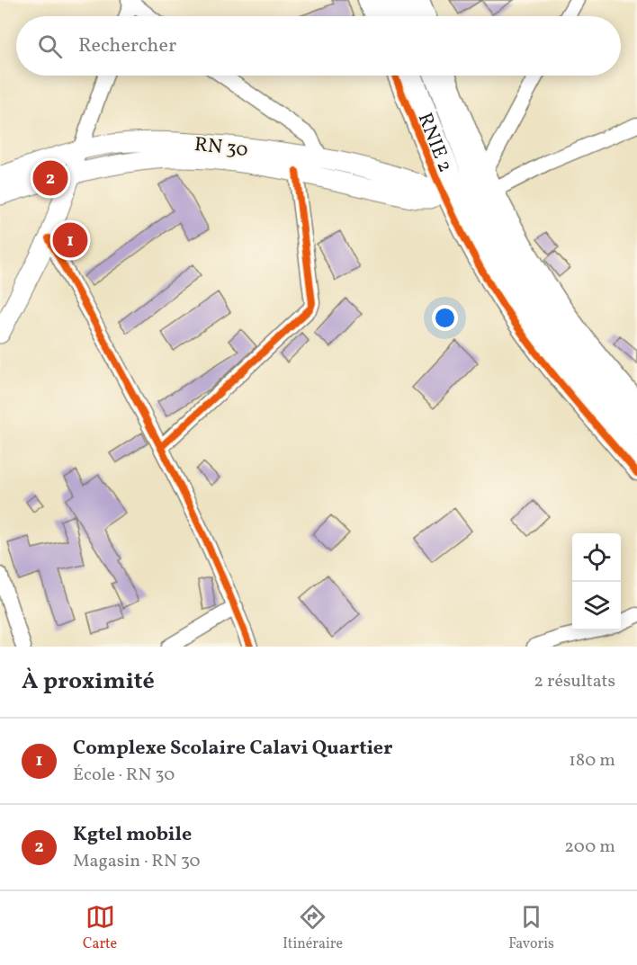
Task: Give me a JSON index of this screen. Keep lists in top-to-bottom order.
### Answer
{
  "streets": {
    "highway": ["RNIE 2"],
    "main road": ["RN 30"]
  },
  "crossings": [
    ["RNIE 2", "RN 30"]
  ],
  "page": {
    "search": "Rechercher",
    "pins": ["2", "1"],
    "heading": ["À proximité", "2 résultats"],
    "list": [
      {
        "mark": "1",
        "name": "Complexe Scolaire Calavi Quartier",
        "note": "École · RN 30",
        "value": "180 m"
      },
      {
        "mark": "2",
        "name": "Kgtel mobile",
        "note": "Magasin · RN 30",
        "value": "200 m"
      }
    ],
    "nav": ["Carte", "Itinéraire", "Favoris"]
  }
}
